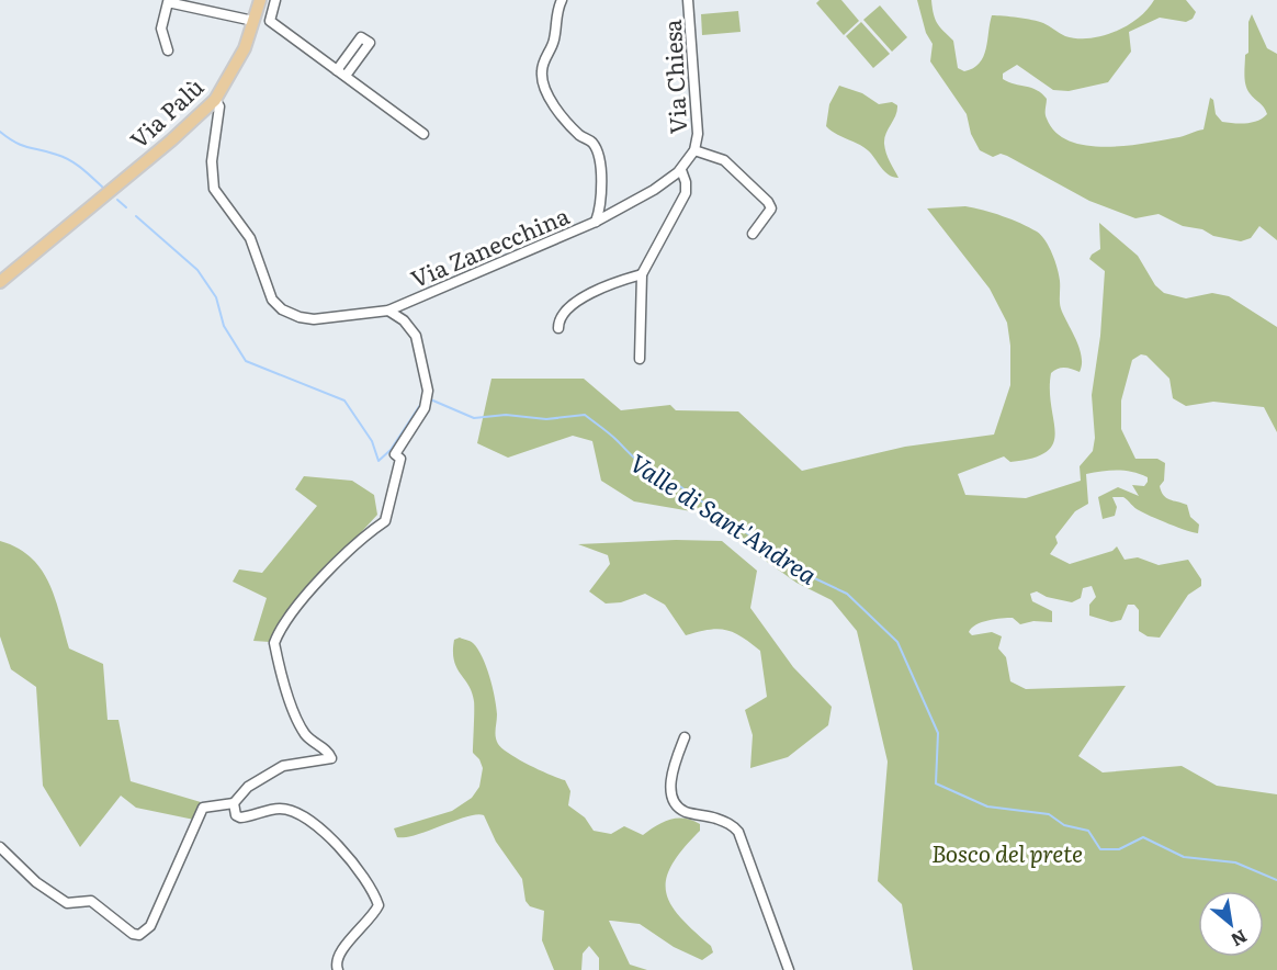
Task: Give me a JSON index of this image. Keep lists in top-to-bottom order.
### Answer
{
  "streets": {
    "main road": ["Via Palù"],
    "street": ["Via Chiesa", "Via Zanecchina"]
  },
  "crossings": [
    ["Via Chiesa", "Via Zanecchina"],
    ["Via Palù", "Via Zanecchina"]
  ],
  "water": ["Valle di Sant'Andrea"],
  "parks": ["Bosco del prete"],
  "north": "bottom right"
}
